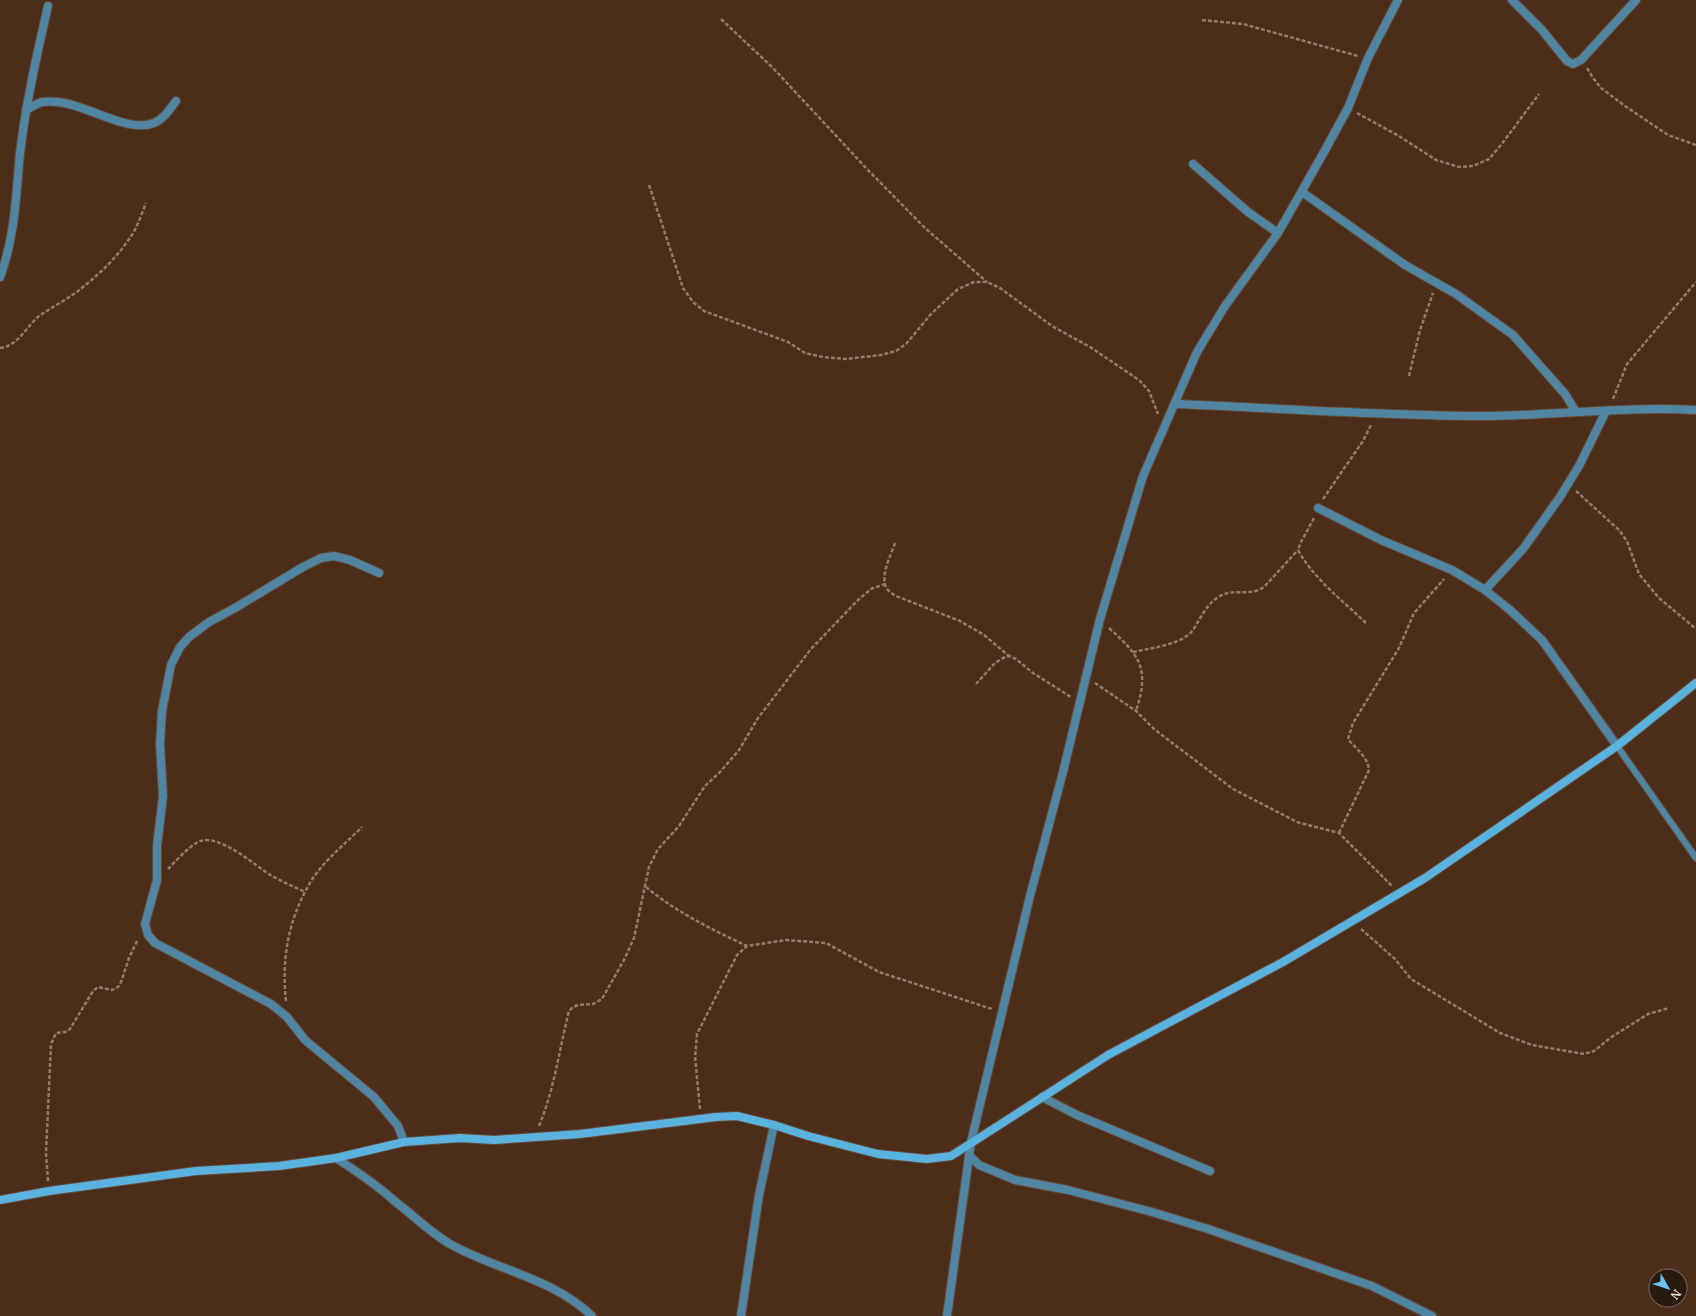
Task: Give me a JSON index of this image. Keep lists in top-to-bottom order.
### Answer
{
  "north": "bottom right"
}
